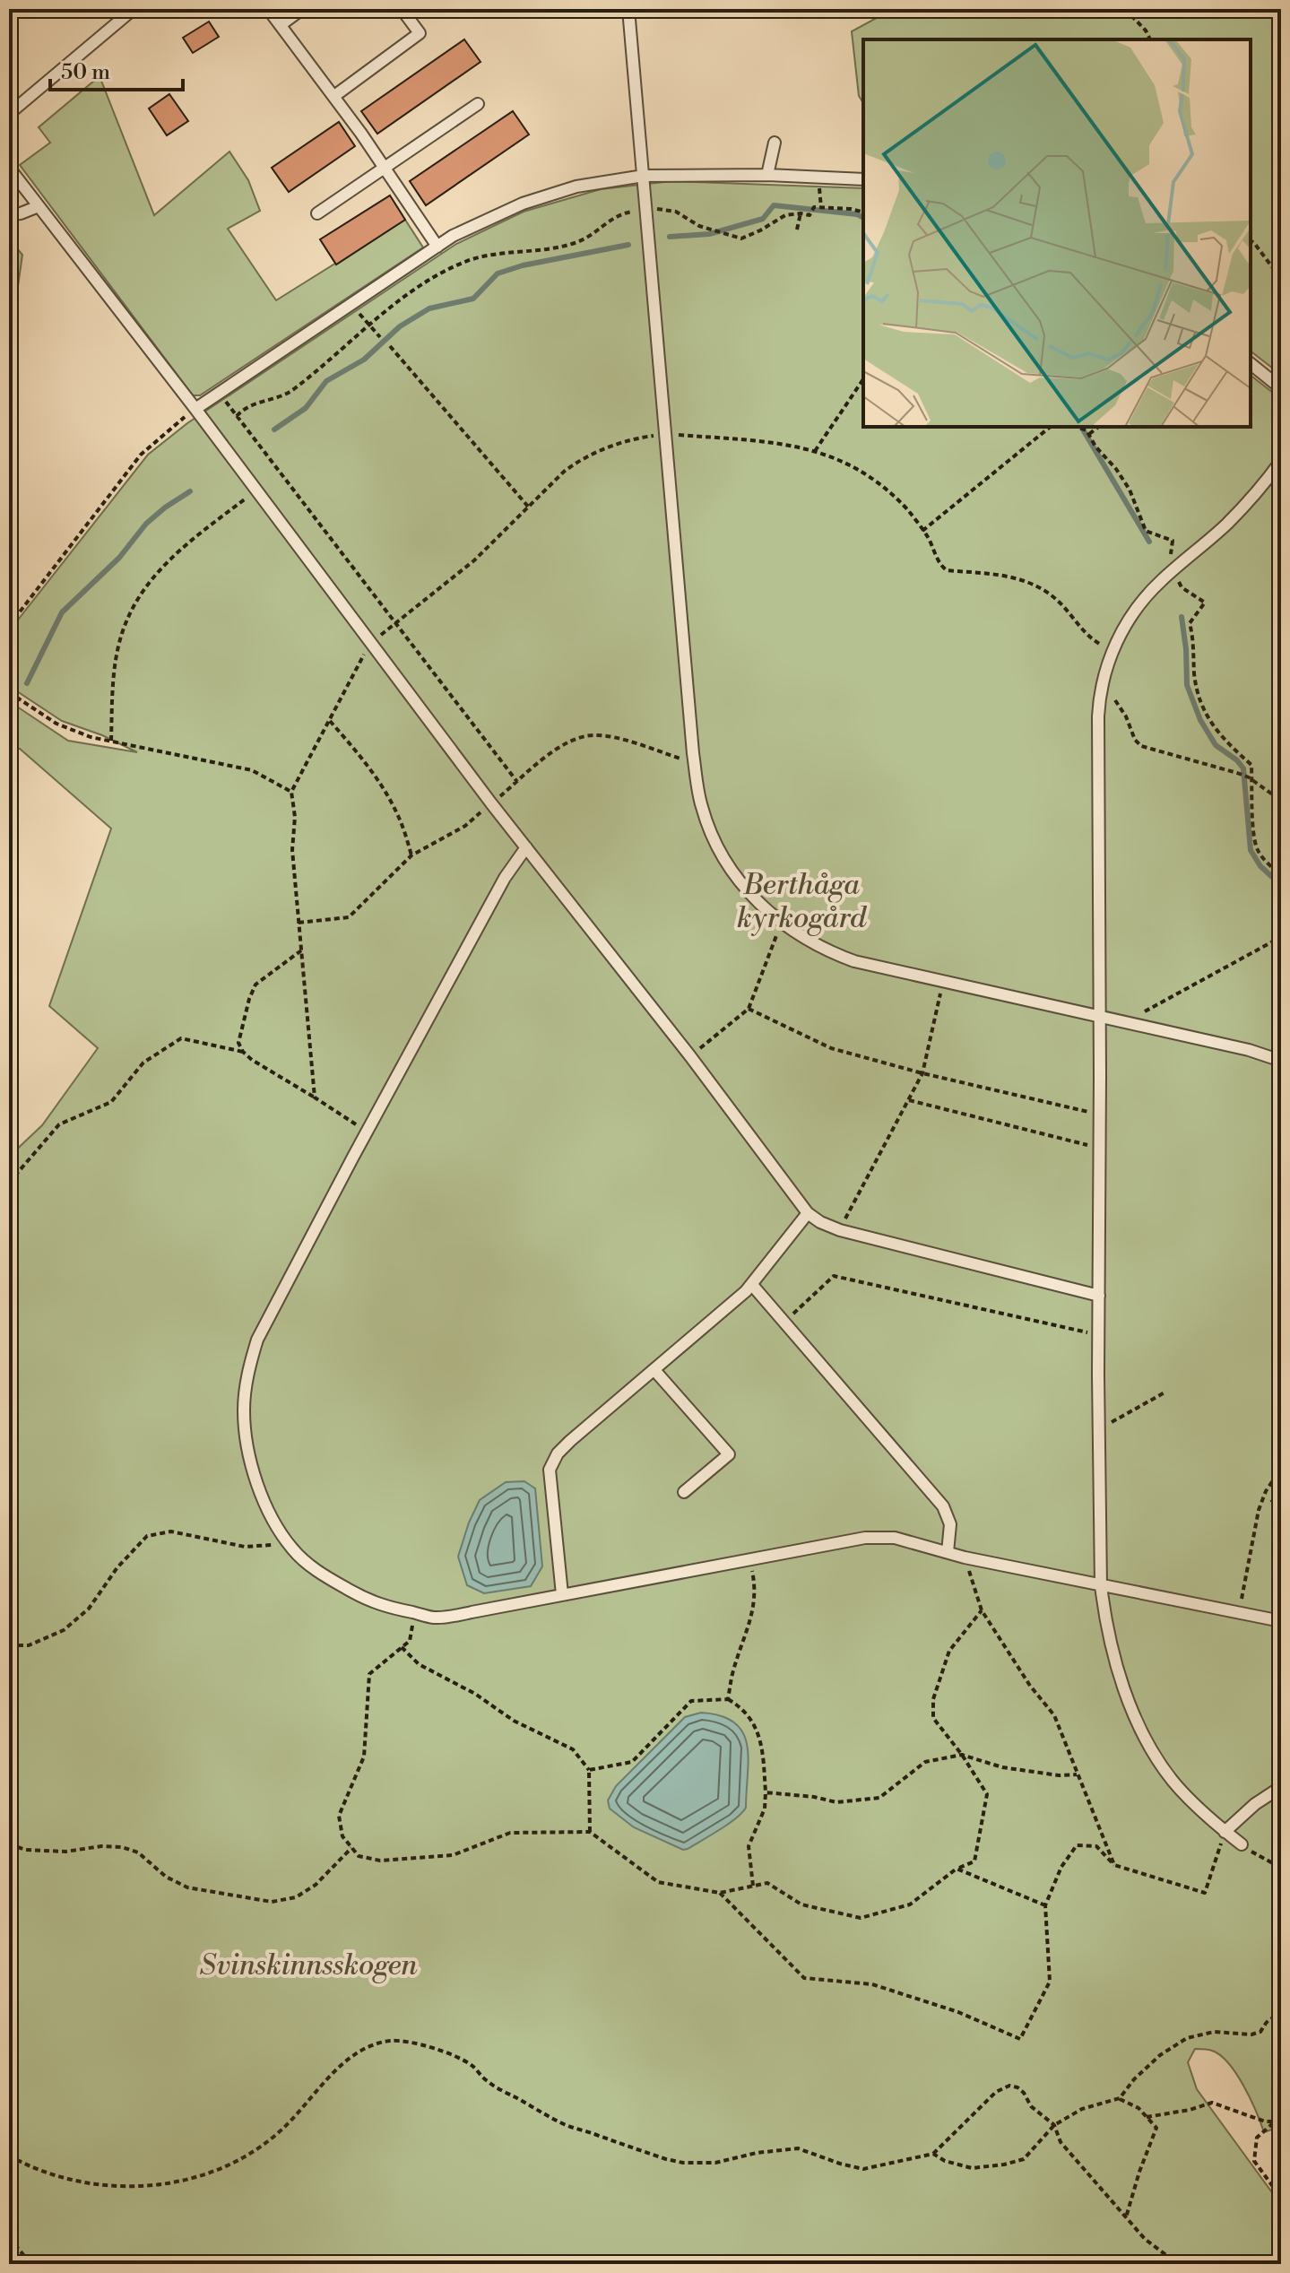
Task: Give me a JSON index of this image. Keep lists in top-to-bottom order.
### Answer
{
  "parks": ["Berthåga kyrkogård", "Svinskinnsskogen"],
  "scale_bar": "50 m"
}
